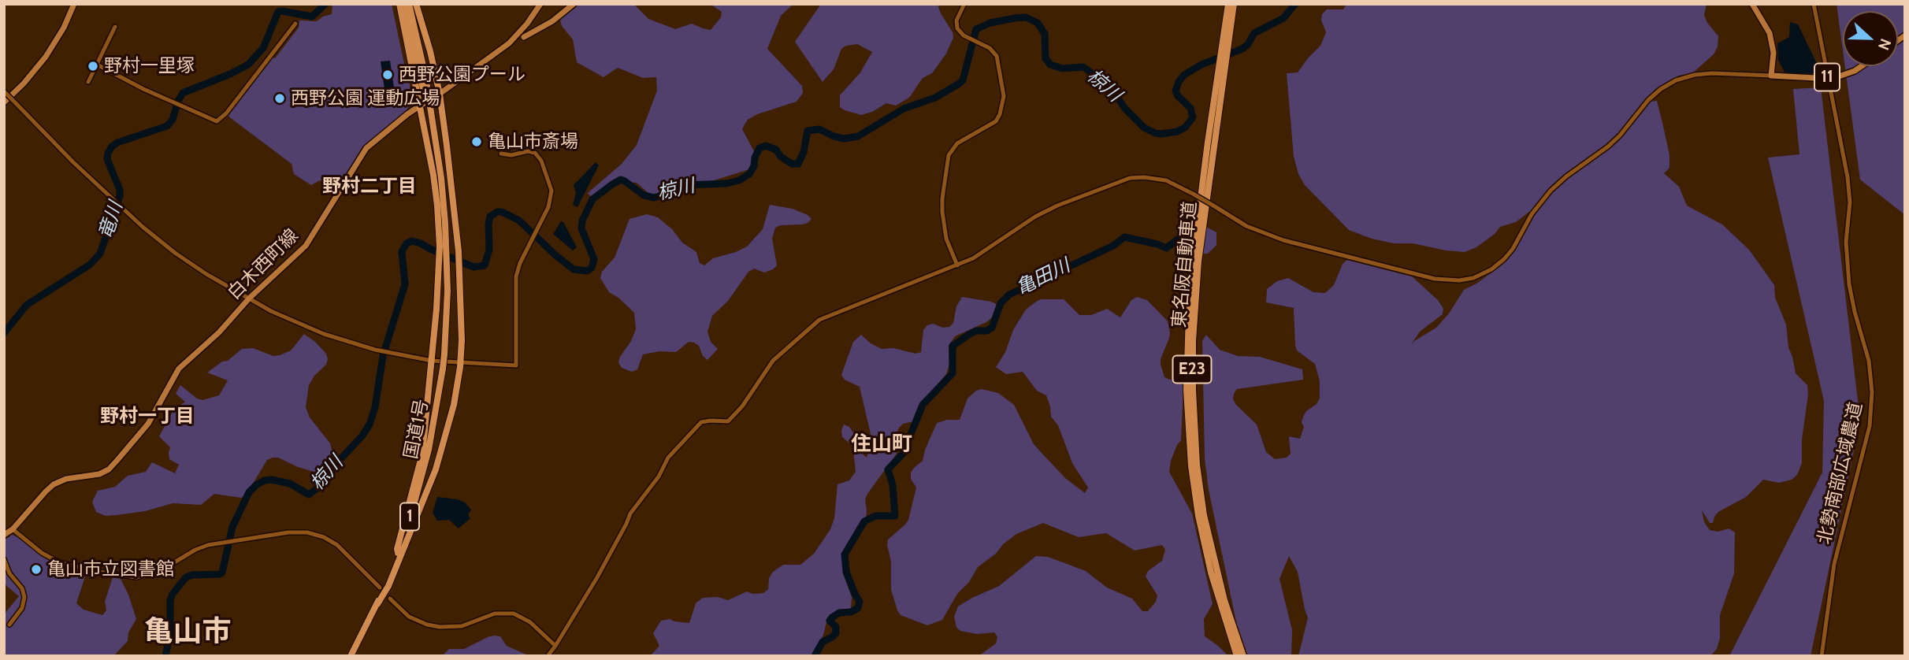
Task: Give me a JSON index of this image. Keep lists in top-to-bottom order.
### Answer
{
  "streets": {
    "highway": [
      "東名阪自動車道",
      "E23",
      "国道1号",
      "1"
    ],
    "main road": ["11", "白木西町線"],
    "street": ["北勢南部広域農道"]
  },
  "crossings": [
    ["11", "北勢南部広域農道"],
    ["国道1号", "1"]
  ],
  "districts": [
    "野村二丁目",
    "野村一丁目",
    "住山町",
    "亀山市"
  ],
  "water": ["椋川", "竜川", "亀田川"],
  "places": [
    "野村一里塚",
    "西野公園プール",
    "西野公園 運動広場",
    "亀山市斎場",
    "亀山市立図書館"
  ],
  "north": "right"
}
